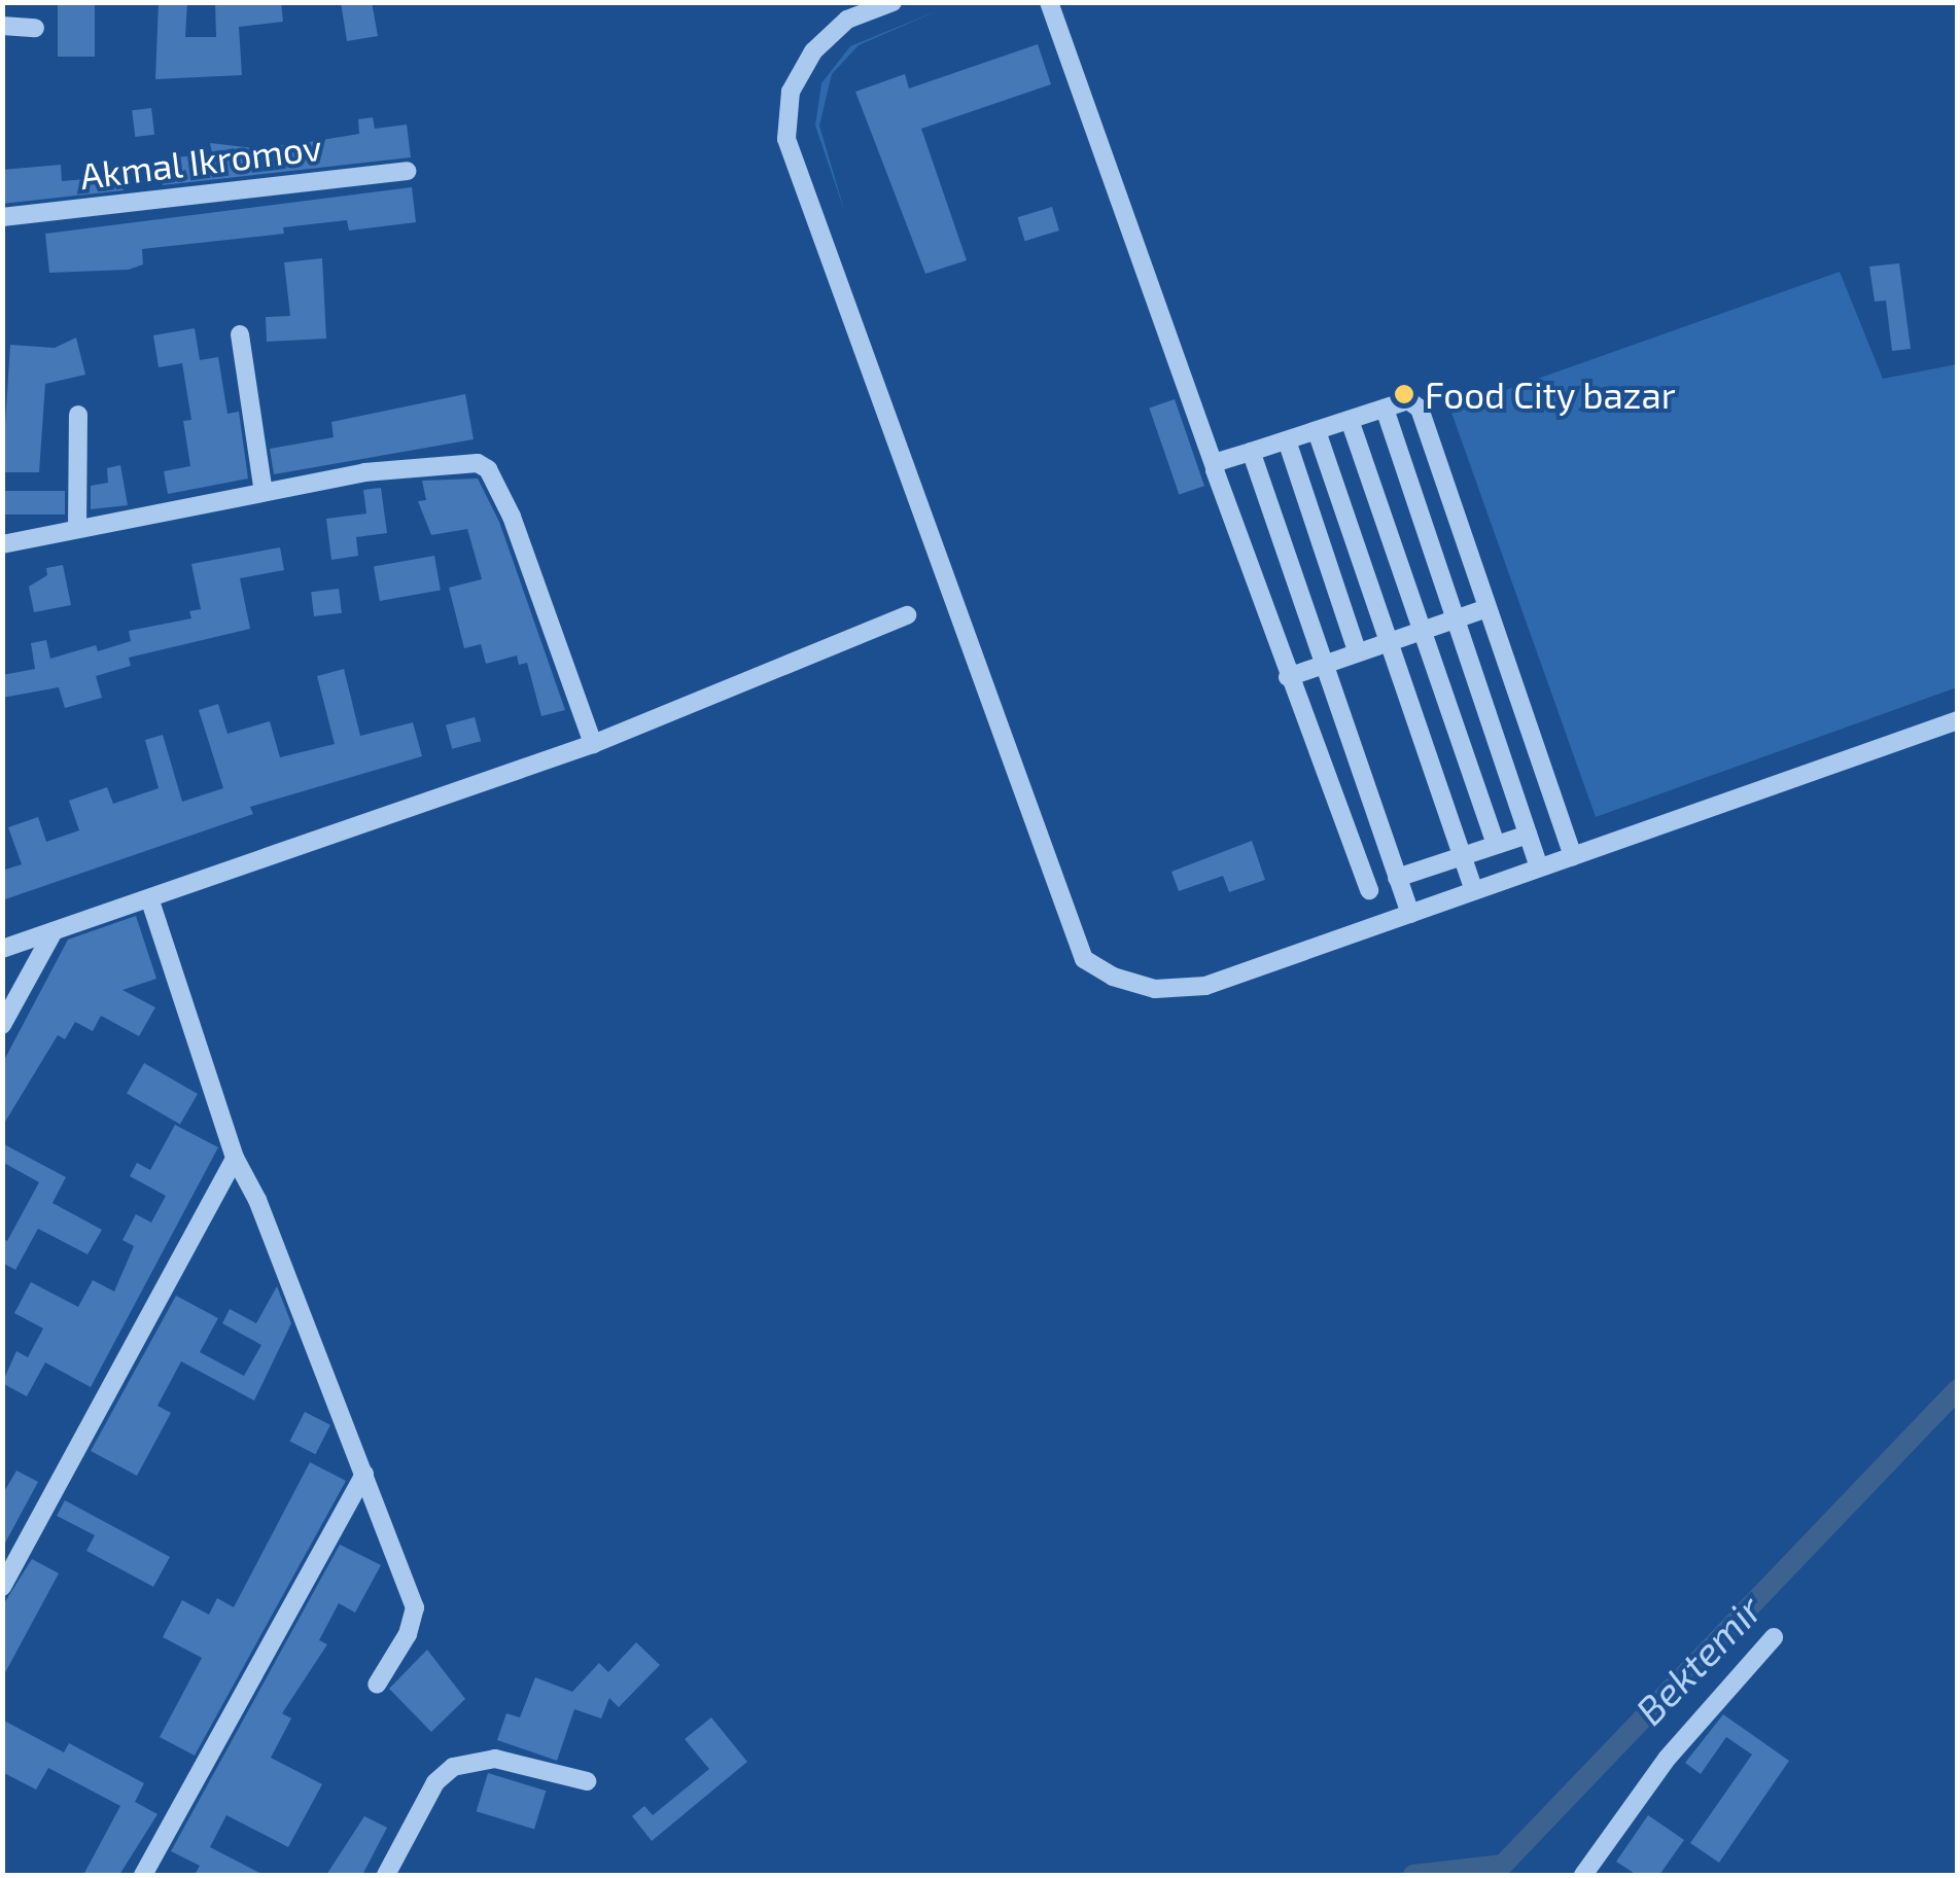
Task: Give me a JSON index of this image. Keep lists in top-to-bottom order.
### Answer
{
  "streets": {
    "street": ["Akmal Ikromov"]
  },
  "water": ["Bektemir"],
  "places": ["Food City bazar"]
}
